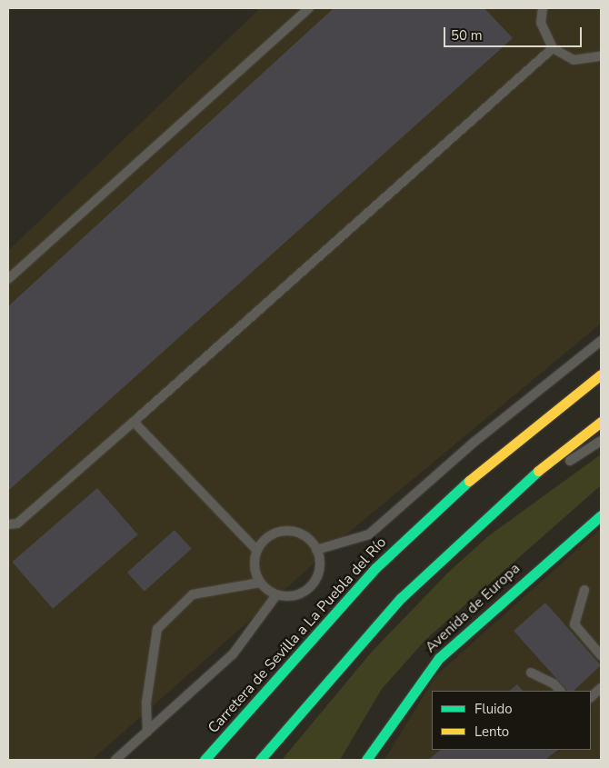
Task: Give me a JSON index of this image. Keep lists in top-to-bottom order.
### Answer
{
  "streets": {
    "main road": ["Avenida de Europa", "Carretera de Sevilla a La Puebla del Río"]
  },
  "legend": ["Fluido", "Lento"],
  "scale_bar": "50 m"
}
